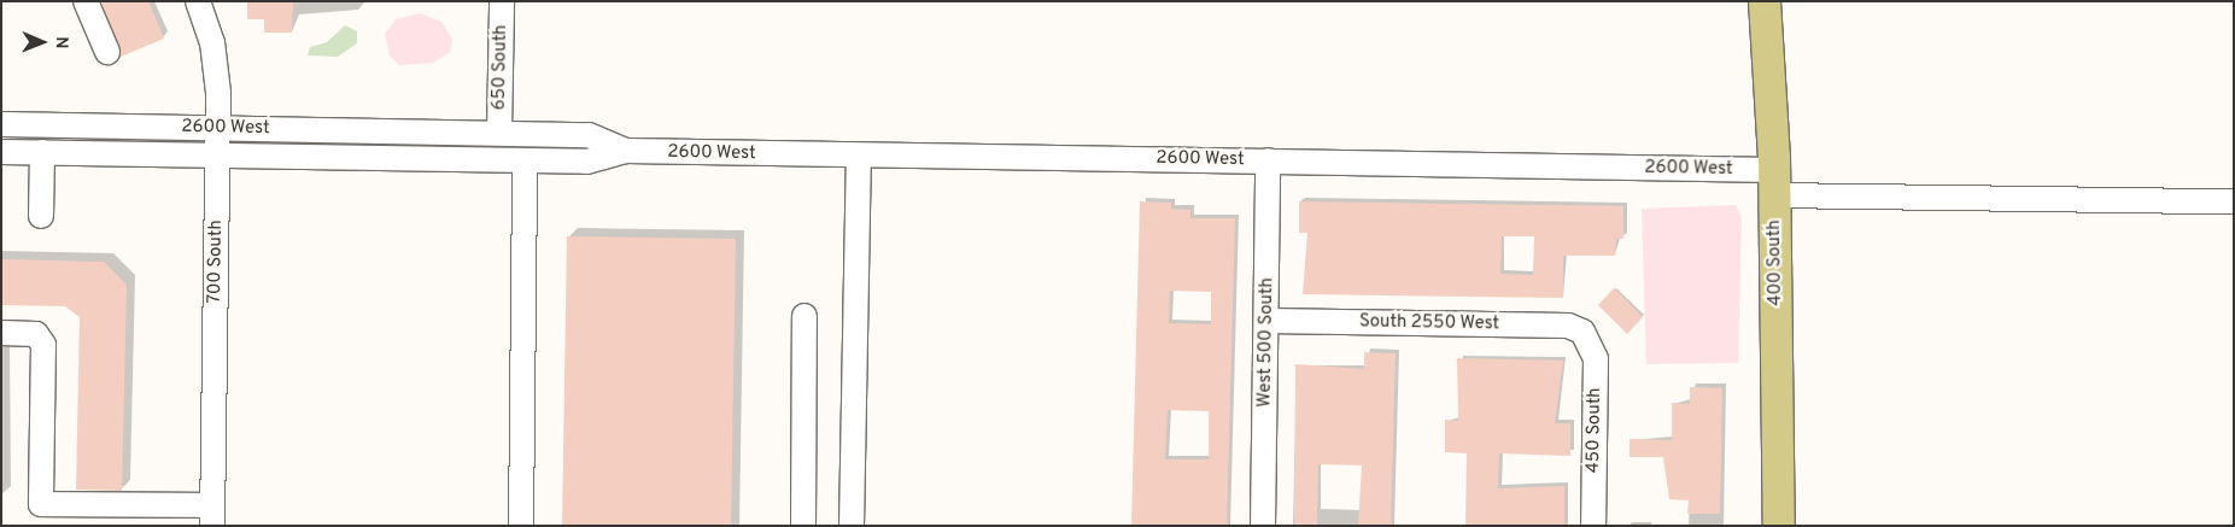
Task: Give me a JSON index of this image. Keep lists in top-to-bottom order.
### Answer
{
  "streets": {
    "main road": ["400 South"],
    "street": [
      "650 South",
      "2600 West",
      "700 South",
      "South 2550 West",
      "West 500 South",
      "450 South"
    ]
  },
  "crossings": [
    ["650 South", "2600 West"],
    ["2600 West", "700 South"],
    ["2600 West", "400 South"],
    ["2600 West", "West 500 South"],
    ["South 2550 West", "West 500 South"],
    ["South 2550 West", "450 South"]
  ],
  "north": "right"
}
